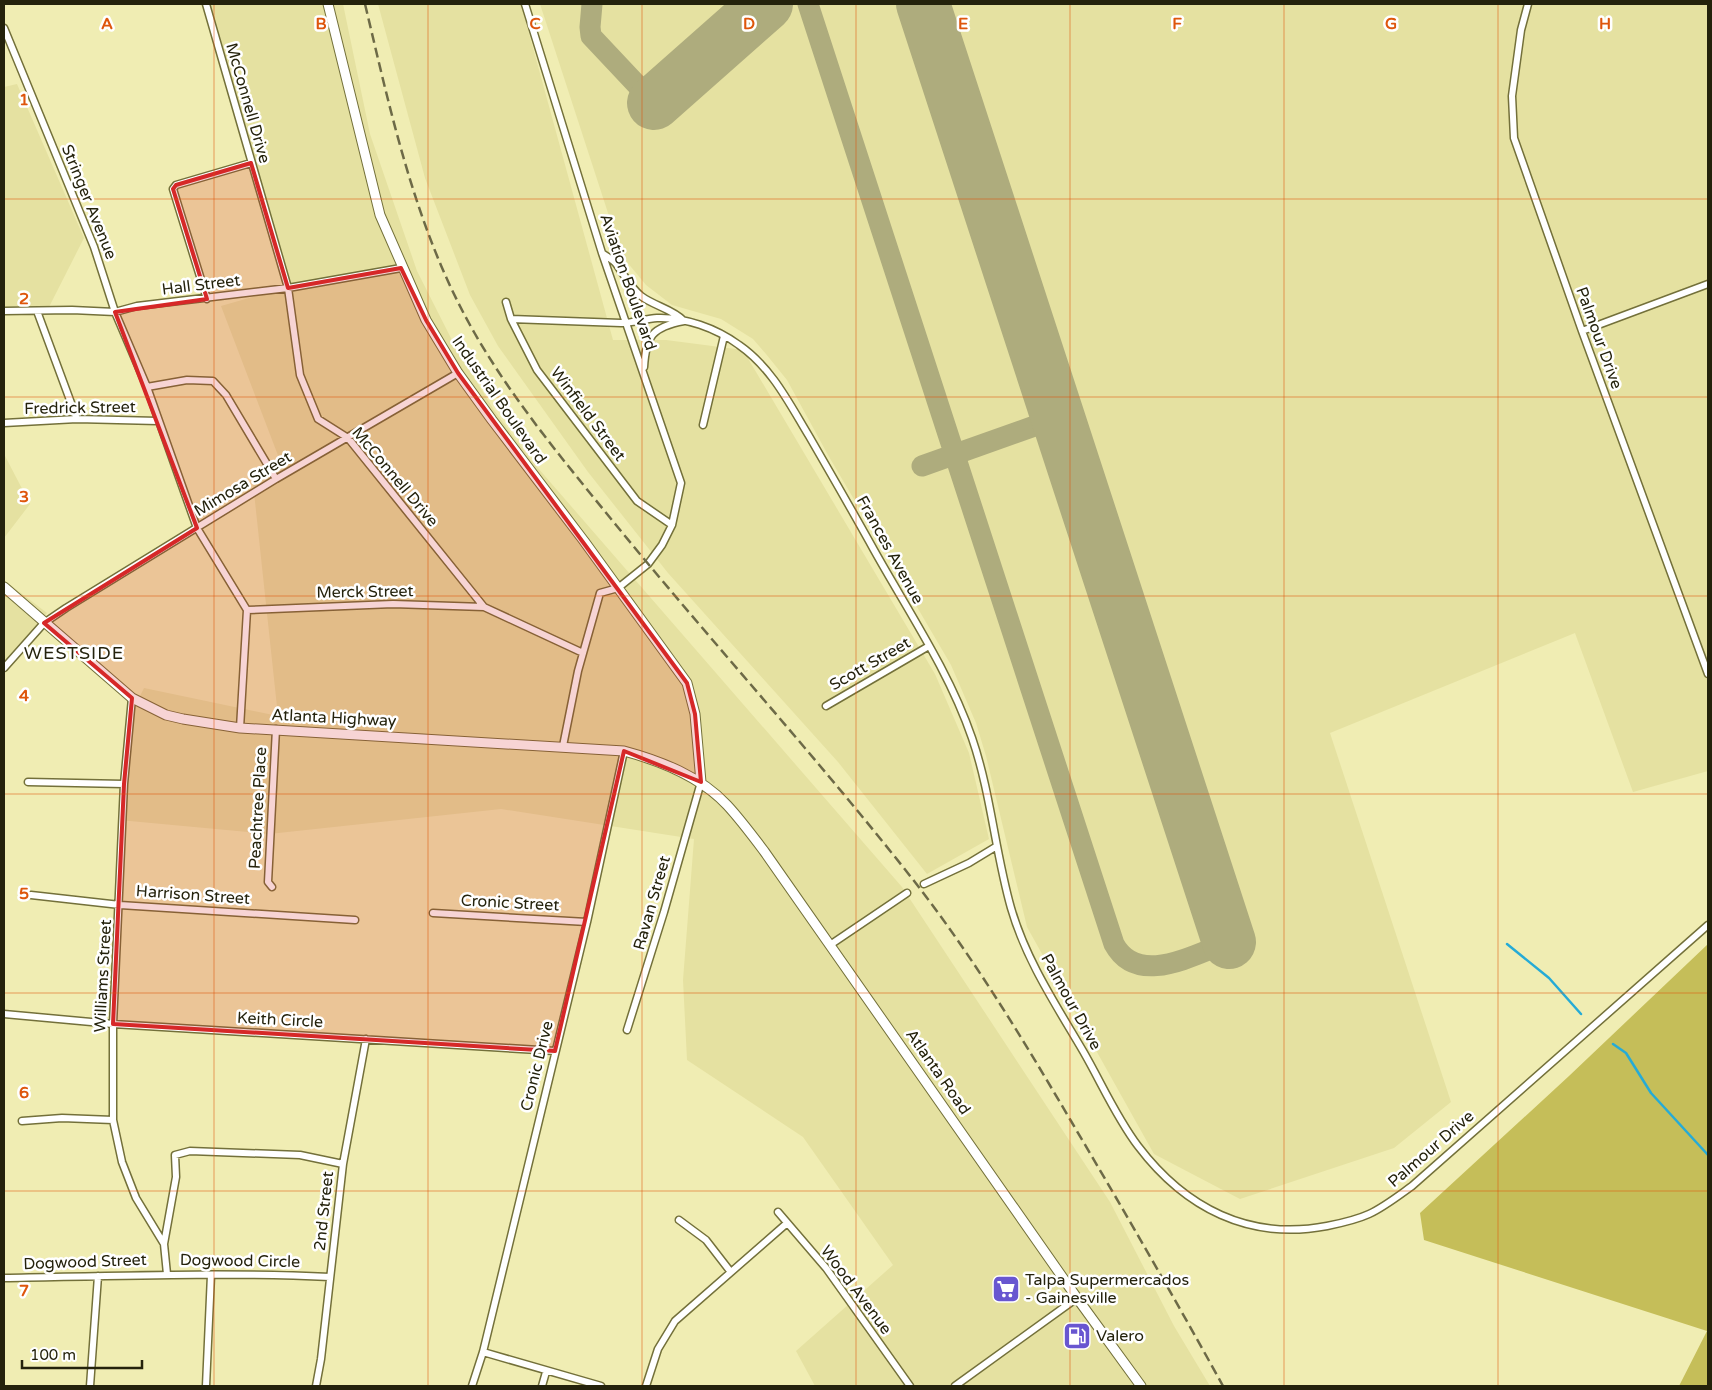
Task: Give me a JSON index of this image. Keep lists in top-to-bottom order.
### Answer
{
  "streets": {
    "main road": ["Industrial Boulevard", "Atlanta Highway", "Atlanta Road"],
    "street": [
      "McConnell Drive",
      "Stringer Avenue",
      "Aviation Boulevard",
      "Hall Street",
      "Palmour Drive",
      "Fredrick Street",
      "Winfield Street",
      "Mimosa Street",
      "Frances Avenue",
      "Merck Street",
      "Scott Street",
      "Peachtree Place",
      "Harrison Street",
      "Cronic Street",
      "Ravan Street",
      "Williams Street",
      "Keith Circle",
      "Cronic Drive",
      "2nd Street",
      "Dogwood Circle",
      "Dogwood Street",
      "Wood Avenue"
    ]
  },
  "crossings": [
    ["McConnell Drive", "Hall Street"],
    ["McConnell Drive", "Mimosa Street"],
    ["McConnell Drive", "Merck Street"],
    ["Stringer Avenue", "Hall Street"],
    ["Stringer Avenue", "Fredrick Street"],
    ["Stringer Avenue", "Mimosa Street"],
    ["Stringer Avenue", "Merck Street"],
    ["Aviation Boulevard", "Industrial Boulevard"],
    ["Aviation Boulevard", "Winfield Street"],
    ["Aviation Boulevard", "Frances Avenue"],
    ["Hall Street", "Industrial Boulevard"],
    ["Palmour Drive", "Frances Avenue"],
    ["Industrial Boulevard", "Mimosa Street"],
    ["Industrial Boulevard", "Atlanta Highway"],
    ["Industrial Boulevard", "Ravan Street"],
    ["Industrial Boulevard", "Atlanta Road"],
    ["Winfield Street", "Frances Avenue"],
    ["Mimosa Street", "Atlanta Highway"],
    ["Frances Avenue", "Scott Street"],
    ["Atlanta Highway", "Peachtree Place"],
    ["Atlanta Highway", "Ravan Street"],
    ["Atlanta Highway", "Williams Street"],
    ["Atlanta Highway", "Cronic Drive"],
    ["Atlanta Highway", "Atlanta Road"],
    ["Harrison Street", "Williams Street"],
    ["Cronic Street", "Cronic Drive"],
    ["Ravan Street", "Atlanta Road"],
    ["Williams Street", "Keith Circle"],
    ["Williams Street", "Dogwood Circle"],
    ["Keith Circle", "Cronic Drive"],
    ["Keith Circle", "2nd Street"],
    ["2nd Street", "Dogwood Circle"],
    ["Dogwood Circle", "Dogwood Street"]
  ],
  "districts": ["WESTSIDE"],
  "places": {
    "supermarket": ["Talpa Supermercados - Gainesville"],
    "fuel station": ["Valero"]
  },
  "scale_bar": "100 m",
  "grid": {
    "columns": [
      "A",
      "B",
      "C",
      "D",
      "E",
      "F",
      "G",
      "H"
    ],
    "rows": [
      "1",
      "2",
      "3",
      "4",
      "5",
      "6",
      "7"
    ]
  }
}
